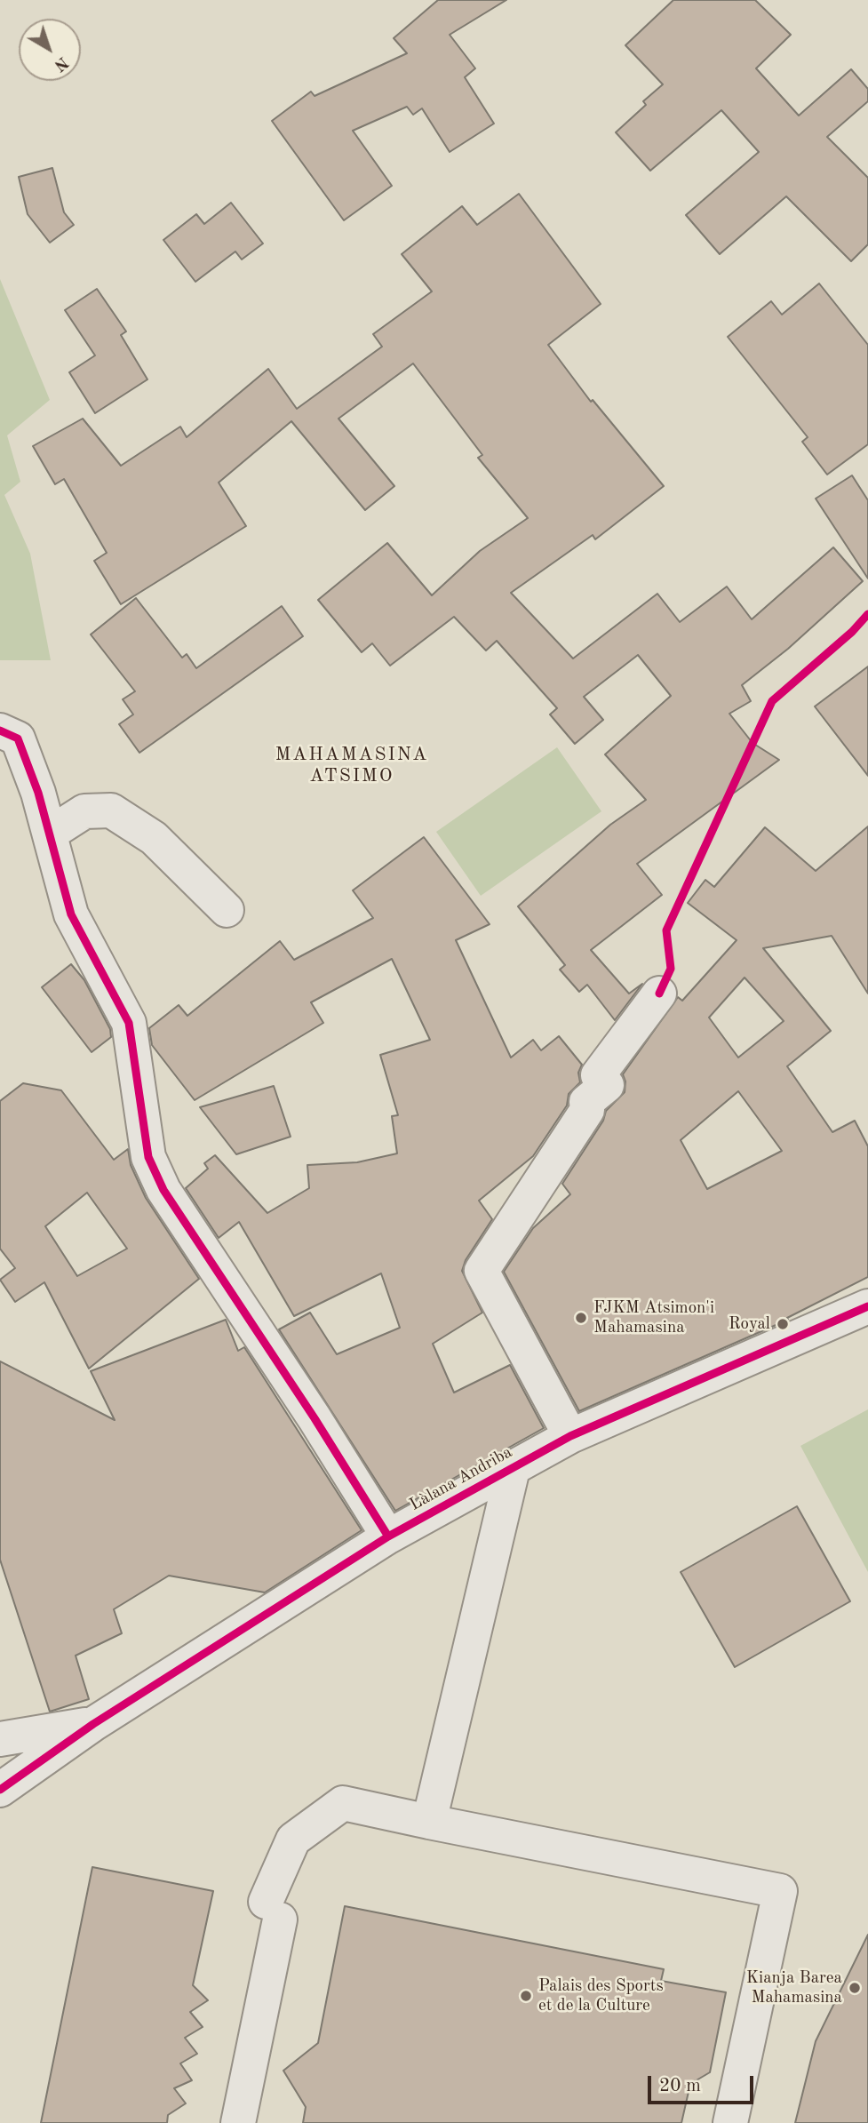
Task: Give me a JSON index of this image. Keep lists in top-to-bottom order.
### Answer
{
  "streets": {
    "street": ["Làlana Andriba"]
  },
  "districts": ["MAHAMASINA ATSIMO"],
  "places": [
    "FJKM Atsimon'i Mahamasina",
    "Royal",
    "Kianja Barea Mahamasina",
    "Palais des Sports et de la Culture"
  ],
  "scale_bar": "20 m",
  "north": "bottom right"
}
